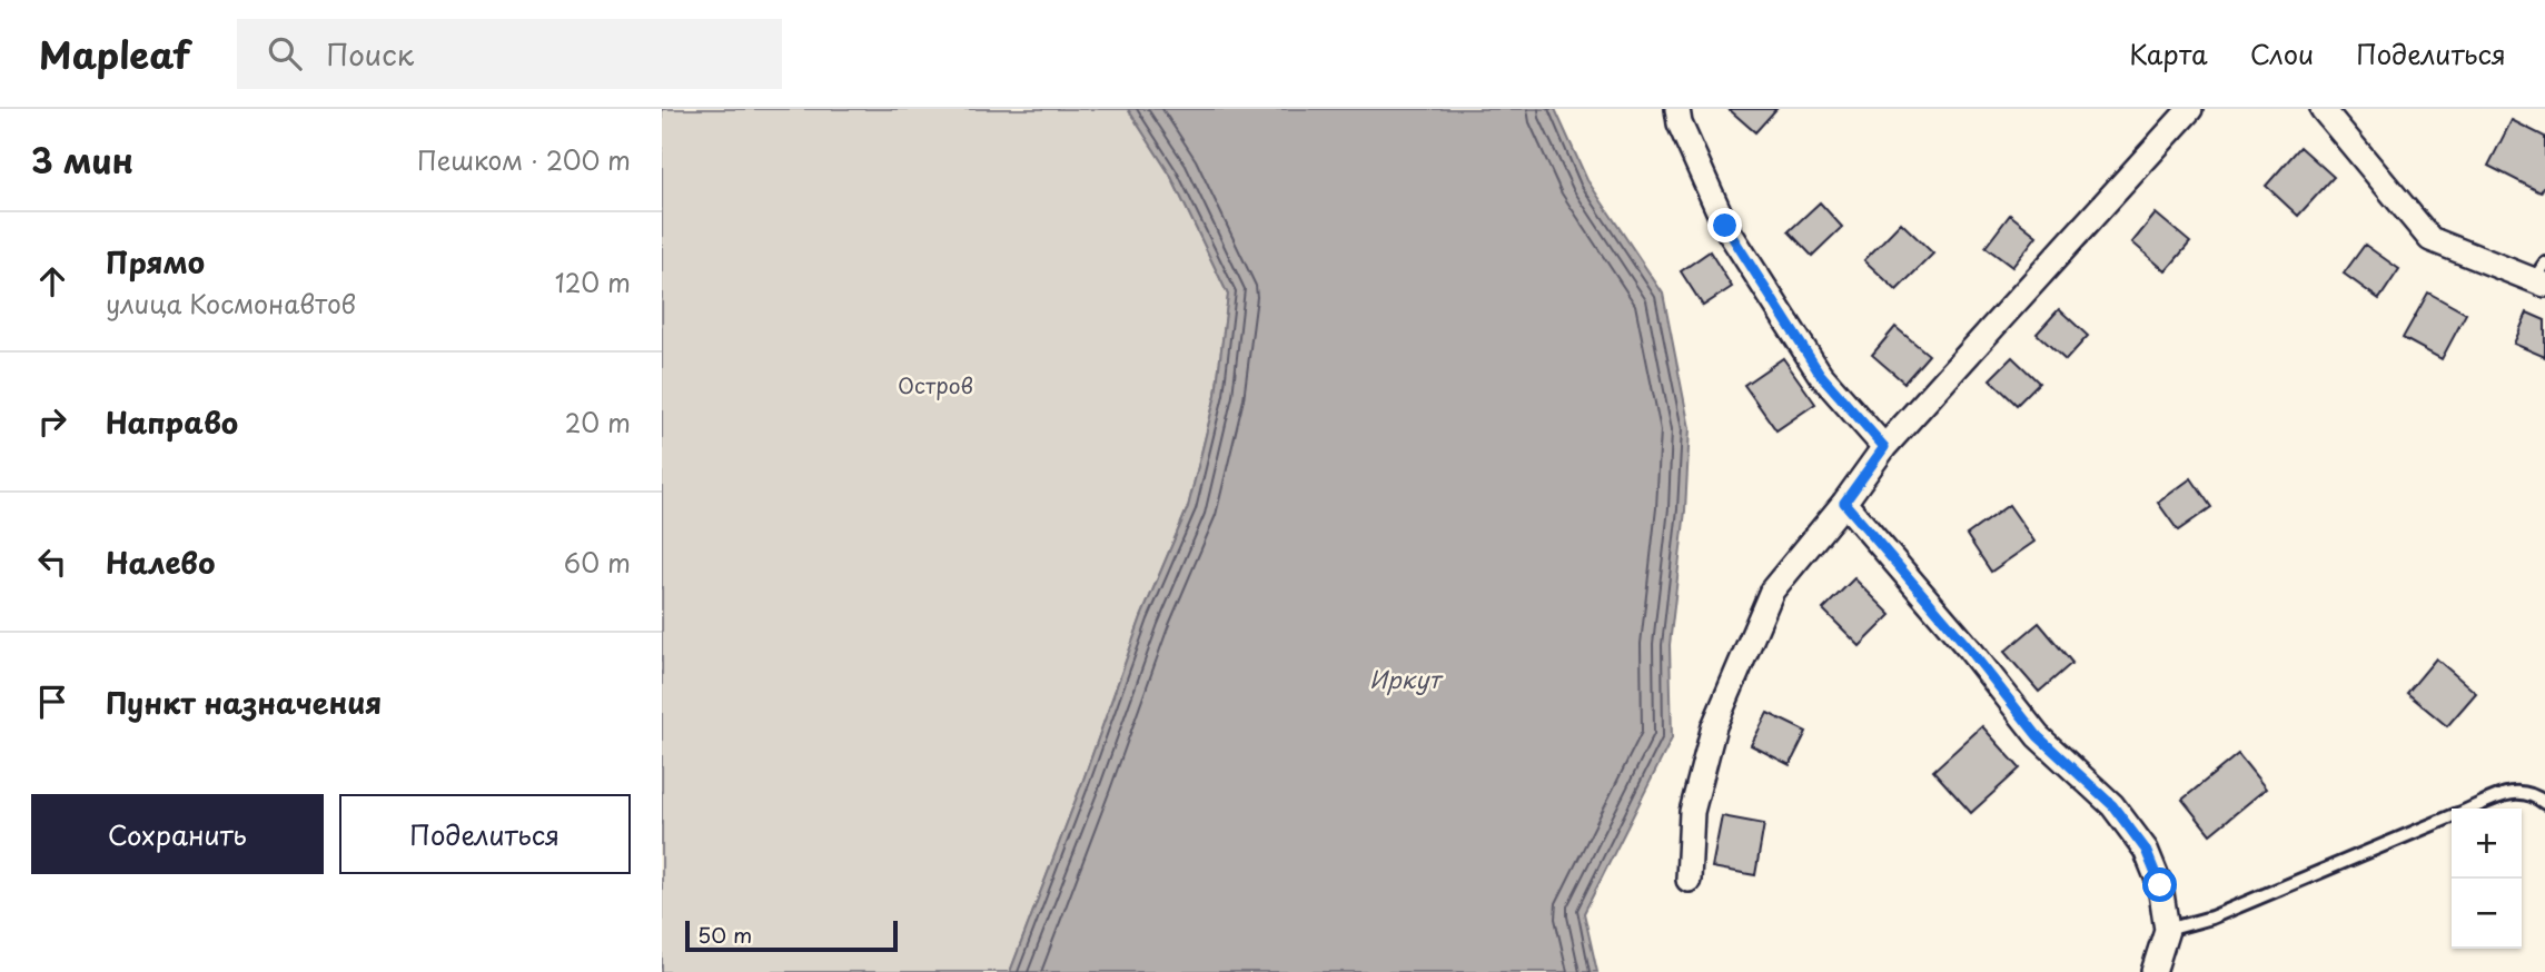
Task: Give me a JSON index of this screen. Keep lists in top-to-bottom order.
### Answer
{
  "water": ["Иркут"],
  "parks": ["Остров"],
  "scale_bar": "50 m",
  "page": {
    "header": "Mapleaf",
    "search": "Поиск",
    "nav": ["Карта", "Слои", "Поделиться"],
    "heading": ["3 мин", "Пешком · 200 m"],
    "list": [
      ["Прямо", "улица Космонавтов", "120 m"],
      ["Направо", "20 m"],
      ["Налево", "60 m"],
      "Пункт назначения"
    ],
    "buttons": ["Сохранить", "Поделиться"],
    "map_buttons": ["+", "−"],
    "scale": "50 m"
  }
}
